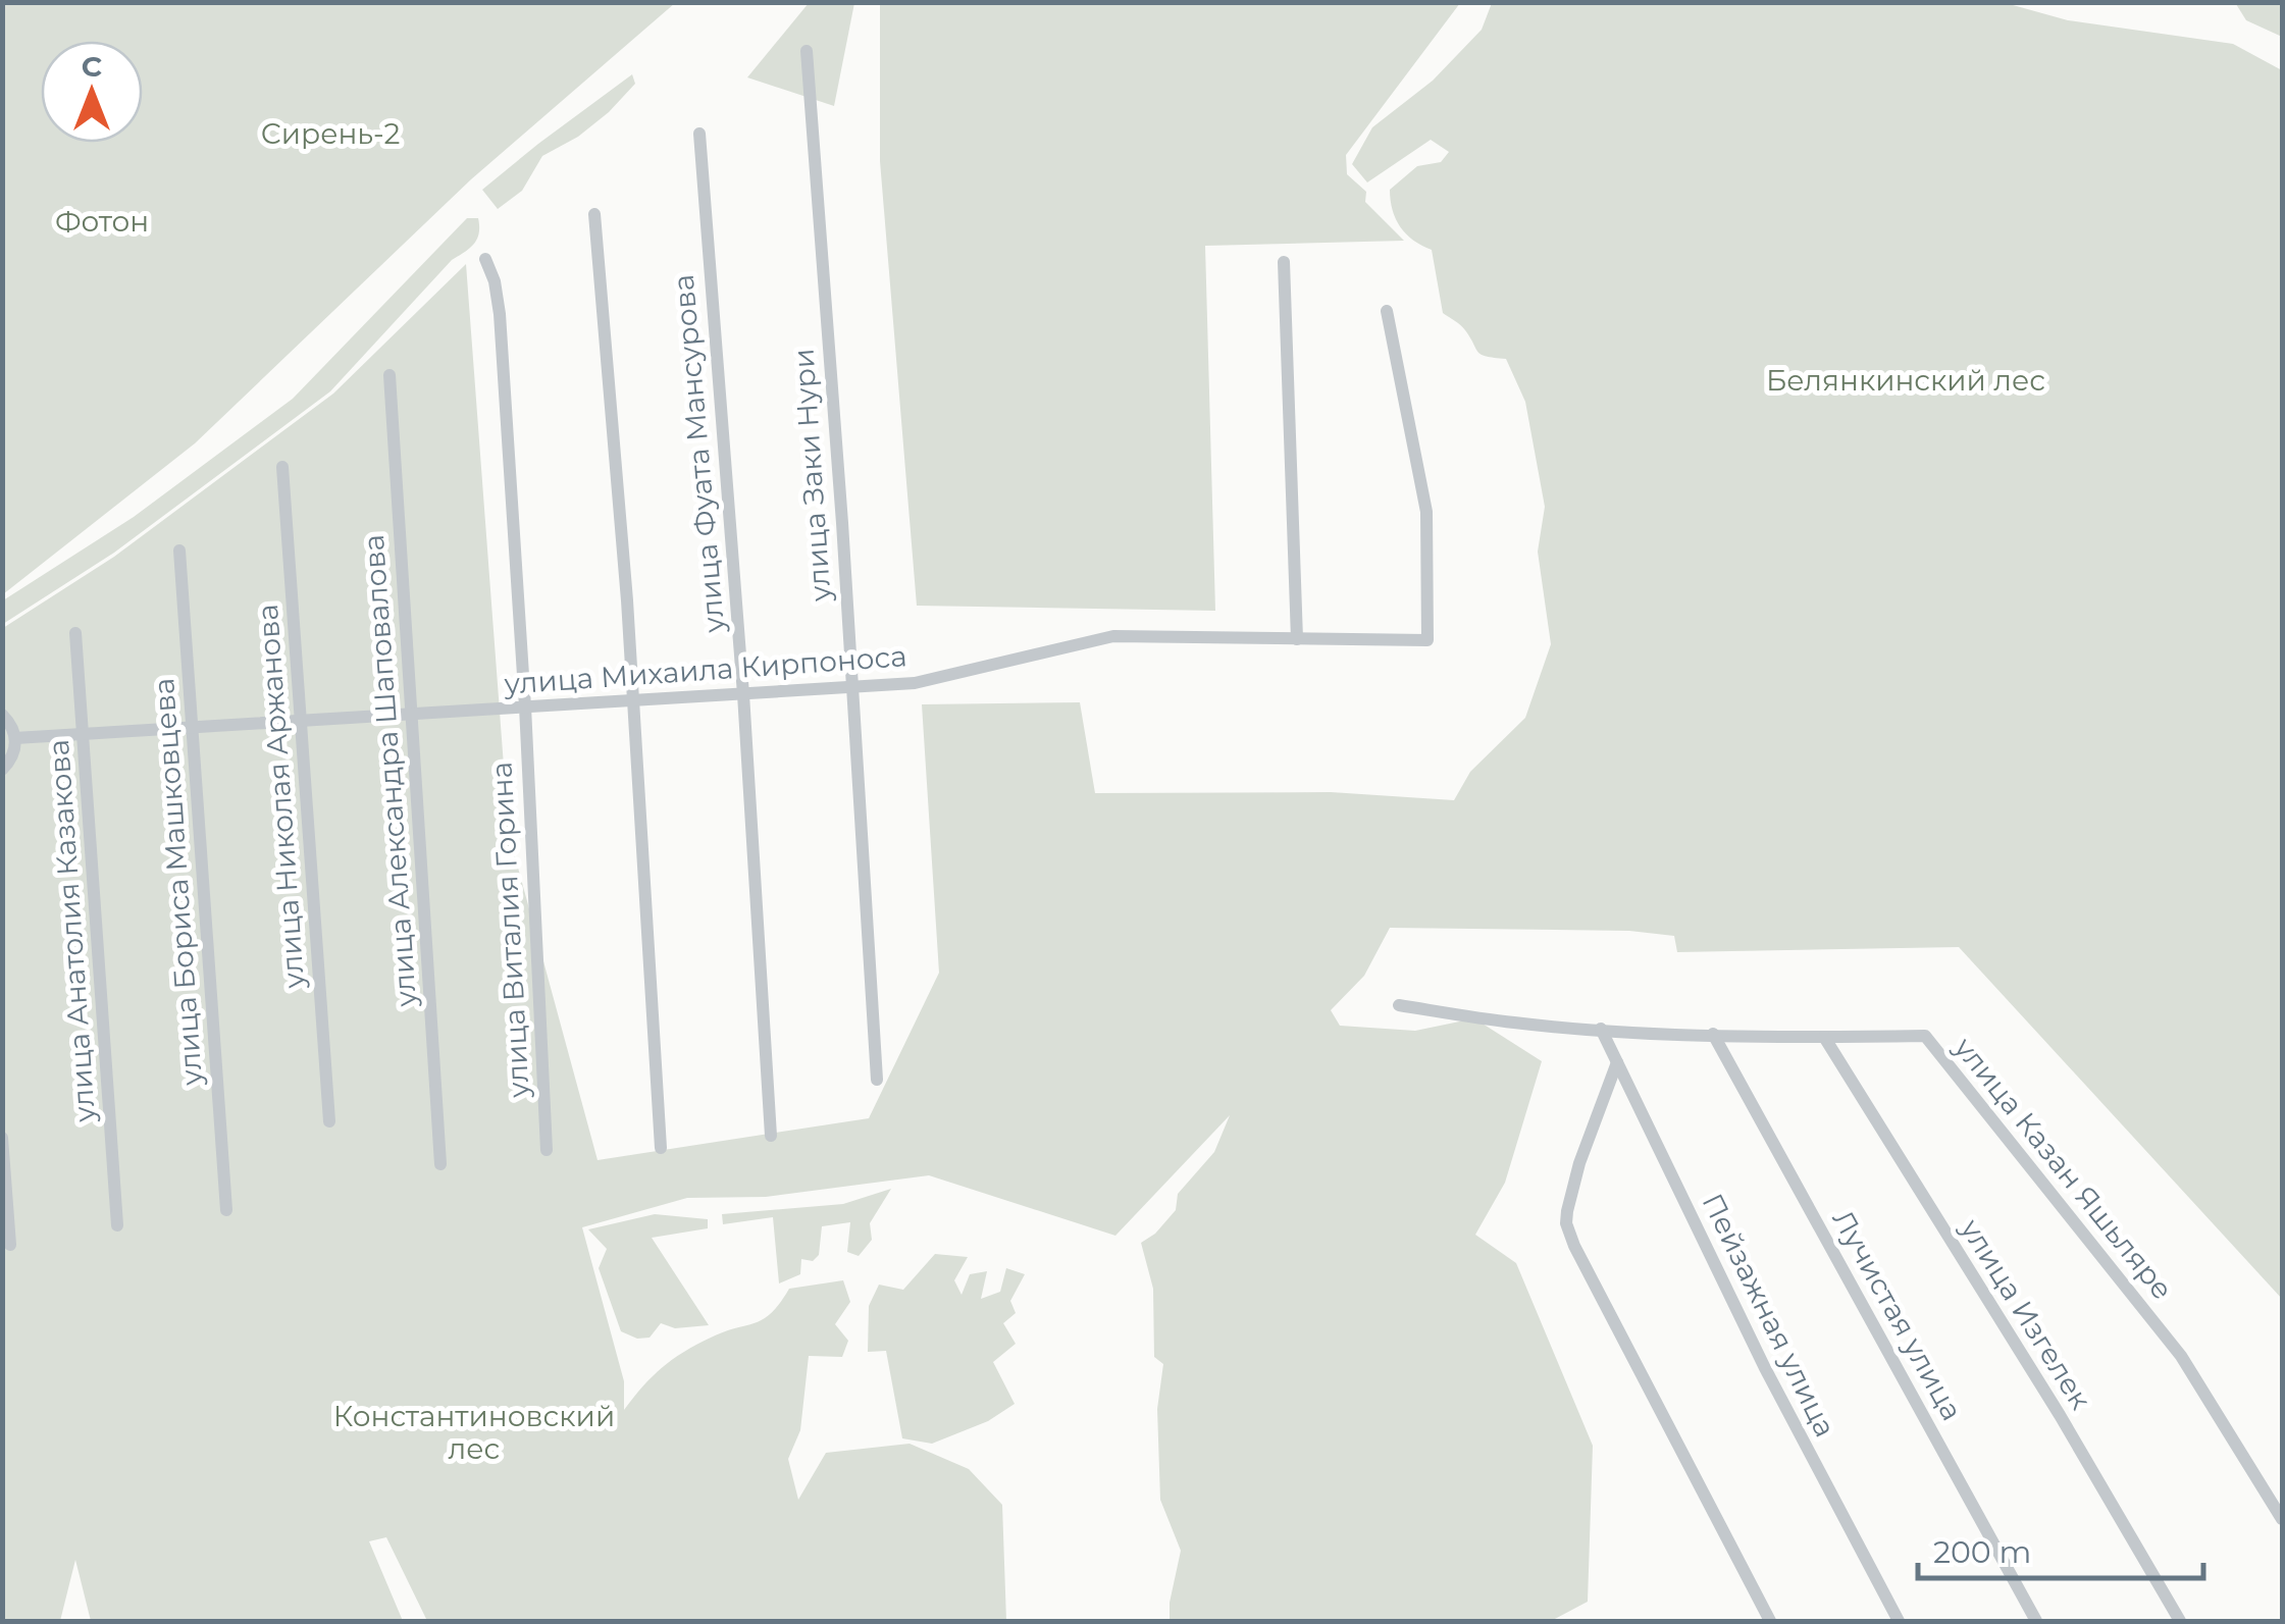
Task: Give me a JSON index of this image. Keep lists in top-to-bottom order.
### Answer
{
  "streets": {
    "street": [
      "улица Фуата Мансурова",
      "улица Заки Нури",
      "улица Михаила Кирпоноса",
      "улица Александра Шаповалова",
      "улица Николая Аржанова",
      "улица Бориса Машковцева",
      "улица Виталия Горина",
      "улица Анатолия Казакова",
      "улица Казан Яшьляре",
      "улица Изгелек",
      "Пейзажная улица",
      "Лучистая улица"
    ]
  },
  "crossings": [
    ["улица Фуата Мансурова", "улица Михаила Кирпоноса"],
    ["улица Заки Нури", "улица Михаила Кирпоноса"],
    ["улица Михаила Кирпоноса", "улица Александра Шаповалова"],
    ["улица Михаила Кирпоноса", "улица Николая Аржанова"],
    ["улица Михаила Кирпоноса", "улица Бориса Машковцева"],
    ["улица Михаила Кирпоноса", "улица Виталия Горина"],
    ["улица Михаила Кирпоноса", "улица Анатолия Казакова"],
    ["улица Казан Яшьляре", "улица Изгелек"],
    ["улица Казан Яшьляре", "Пейзажная улица"],
    ["улица Казан Яшьляре", "Лучистая улица"]
  ],
  "parks": [
    "Сирень-2",
    "Фотон",
    "Белянкинский лес",
    "Константиновский лес"
  ],
  "scale_bar": "200 m",
  "north": "top"
}
